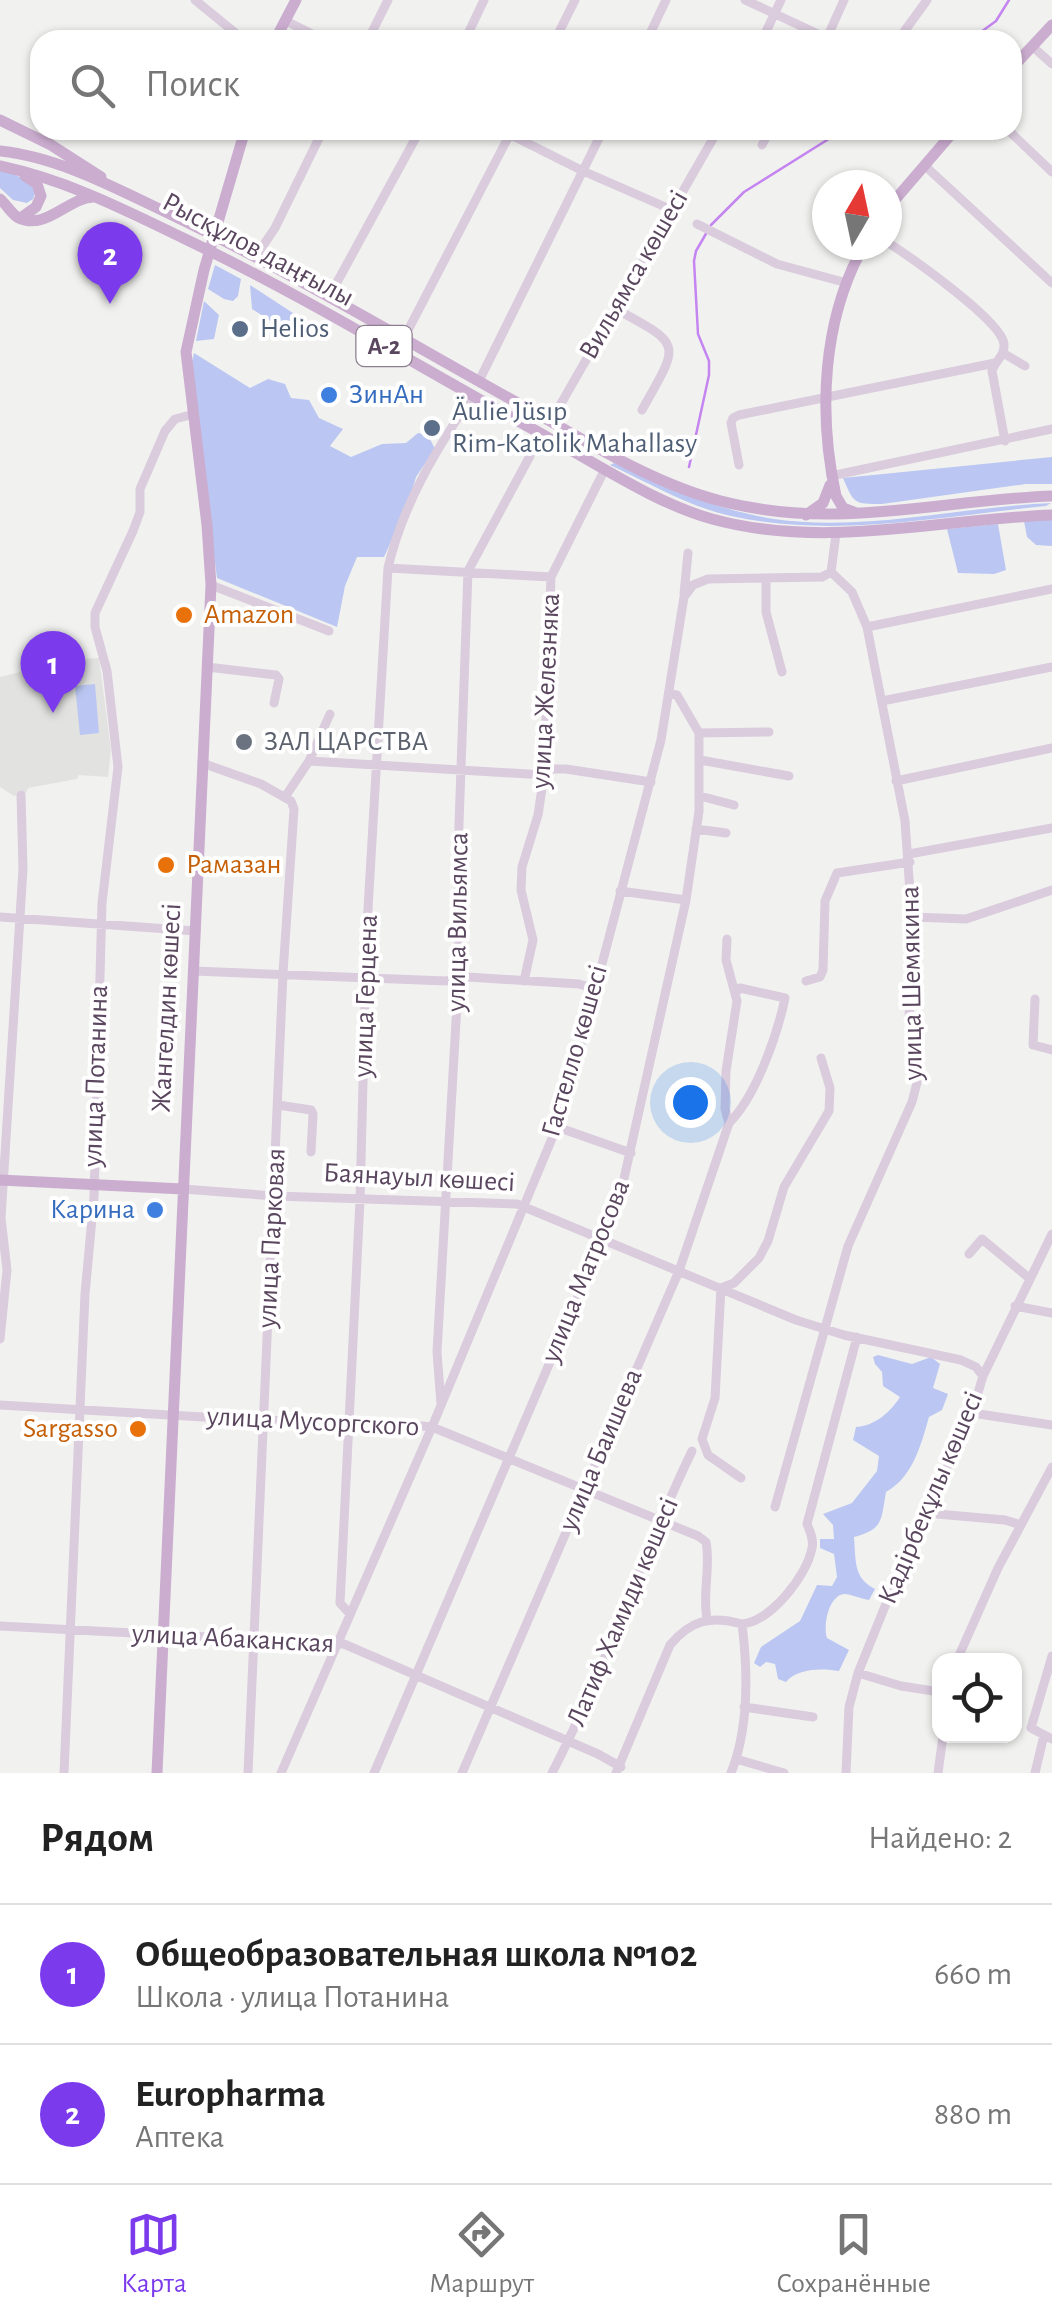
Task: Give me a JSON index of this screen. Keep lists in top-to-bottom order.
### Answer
{
  "streets": {
    "main road": [
      "Рысқұлов даңғылы",
      "A-2",
      "Жангелдин көшесі",
      "Баянауыл көшесі"
    ],
    "street": [
      "Вильямса көшесі",
      "улица Железняка",
      "улица Вильямса",
      "улица Шемякина",
      "улица Герцена",
      "Гастелло көшесі",
      "улица Потанина",
      "улица Парковая",
      "улица Матросова",
      "улица Мусоргского",
      "улица Баишева",
      "Қадірбекұлы көшесі",
      "Латиф Хамиди көшесі",
      "улица Абаканская"
    ]
  },
  "crossings": [
    ["Рысқұлов даңғылы", "Вильямса көшесі"],
    ["Рысқұлов даңғылы", "улица Железняка"],
    ["Рысқұлов даңғылы", "улица Герцена"],
    ["Рысқұлов даңғылы", "Жангелдин көшесі"],
    ["улица Вильямса", "Гастелло көшесі"],
    ["улица Вильямса", "Баянауыл көшесі"],
    ["улица Шемякина", "Баянауыл көшесі"],
    ["улица Герцена", "Гастелло көшесі"],
    ["улица Герцена", "Баянауыл көшесі"],
    ["улица Герцена", "улица Мусоргского"],
    ["Жангелдин көшесі", "улица Потанина"],
    ["Жангелдин көшесі", "Баянауыл көшесі"],
    ["Жангелдин көшесі", "улица Мусоргского"],
    ["Жангелдин көшесі", "улица Абаканская"],
    ["Гастелло көшесі", "Баянауыл көшесі"],
    ["Гастелло көшесі", "улица Мусоргского"],
    ["Гастелло көшесі", "улица Абаканская"],
    ["улица Потанина", "Баянауыл көшесі"],
    ["улица Потанина", "улица Мусоргского"],
    ["улица Потанина", "улица Абаканская"],
    ["Баянауыл көшесі", "улица Парковая"],
    ["Баянауыл көшесі", "улица Матросова"],
    ["Баянауыл көшесі", "улица Баишева"],
    ["Баянауыл көшесі", "Қадірбекұлы көшесі"],
    ["улица Парковая", "улица Мусоргского"],
    ["улица Парковая", "улица Абаканская"],
    ["улица Матросова", "улица Мусоргского"],
    ["улица Матросова", "улица Абаканская"],
    ["улица Мусоргского", "улица Баишева"],
    ["улица Мусоргского", "Латиф Хамиди көшесі"],
    ["улица Баишева", "улица Абаканская"],
    ["Латиф Хамиди көшесі", "улица Абаканская"]
  ],
  "places": [
    "Helios",
    "ЗинАн",
    "Äulie Jüsıp Rim-Katolik Mahallasy",
    "Amazon",
    "ЗАЛ ЦАРСТВА",
    "Рамазан",
    "Карина",
    "Sargasso"
  ],
  "north": "top",
  "page": {
    "search": "Поиск",
    "pins": ["2", "1"],
    "heading": ["Рядом", "Найдено: 2"],
    "list": [
      {
        "mark": "1",
        "name": "Общеобразовательная школа №102",
        "note": "Школа · улица Потанина",
        "value": "660 m"
      },
      {
        "mark": "2",
        "name": "Europharma",
        "note": "Аптека",
        "value": "880 m"
      }
    ],
    "nav": ["Карта", "Маршрут", "Сохранённые"]
  }
}
